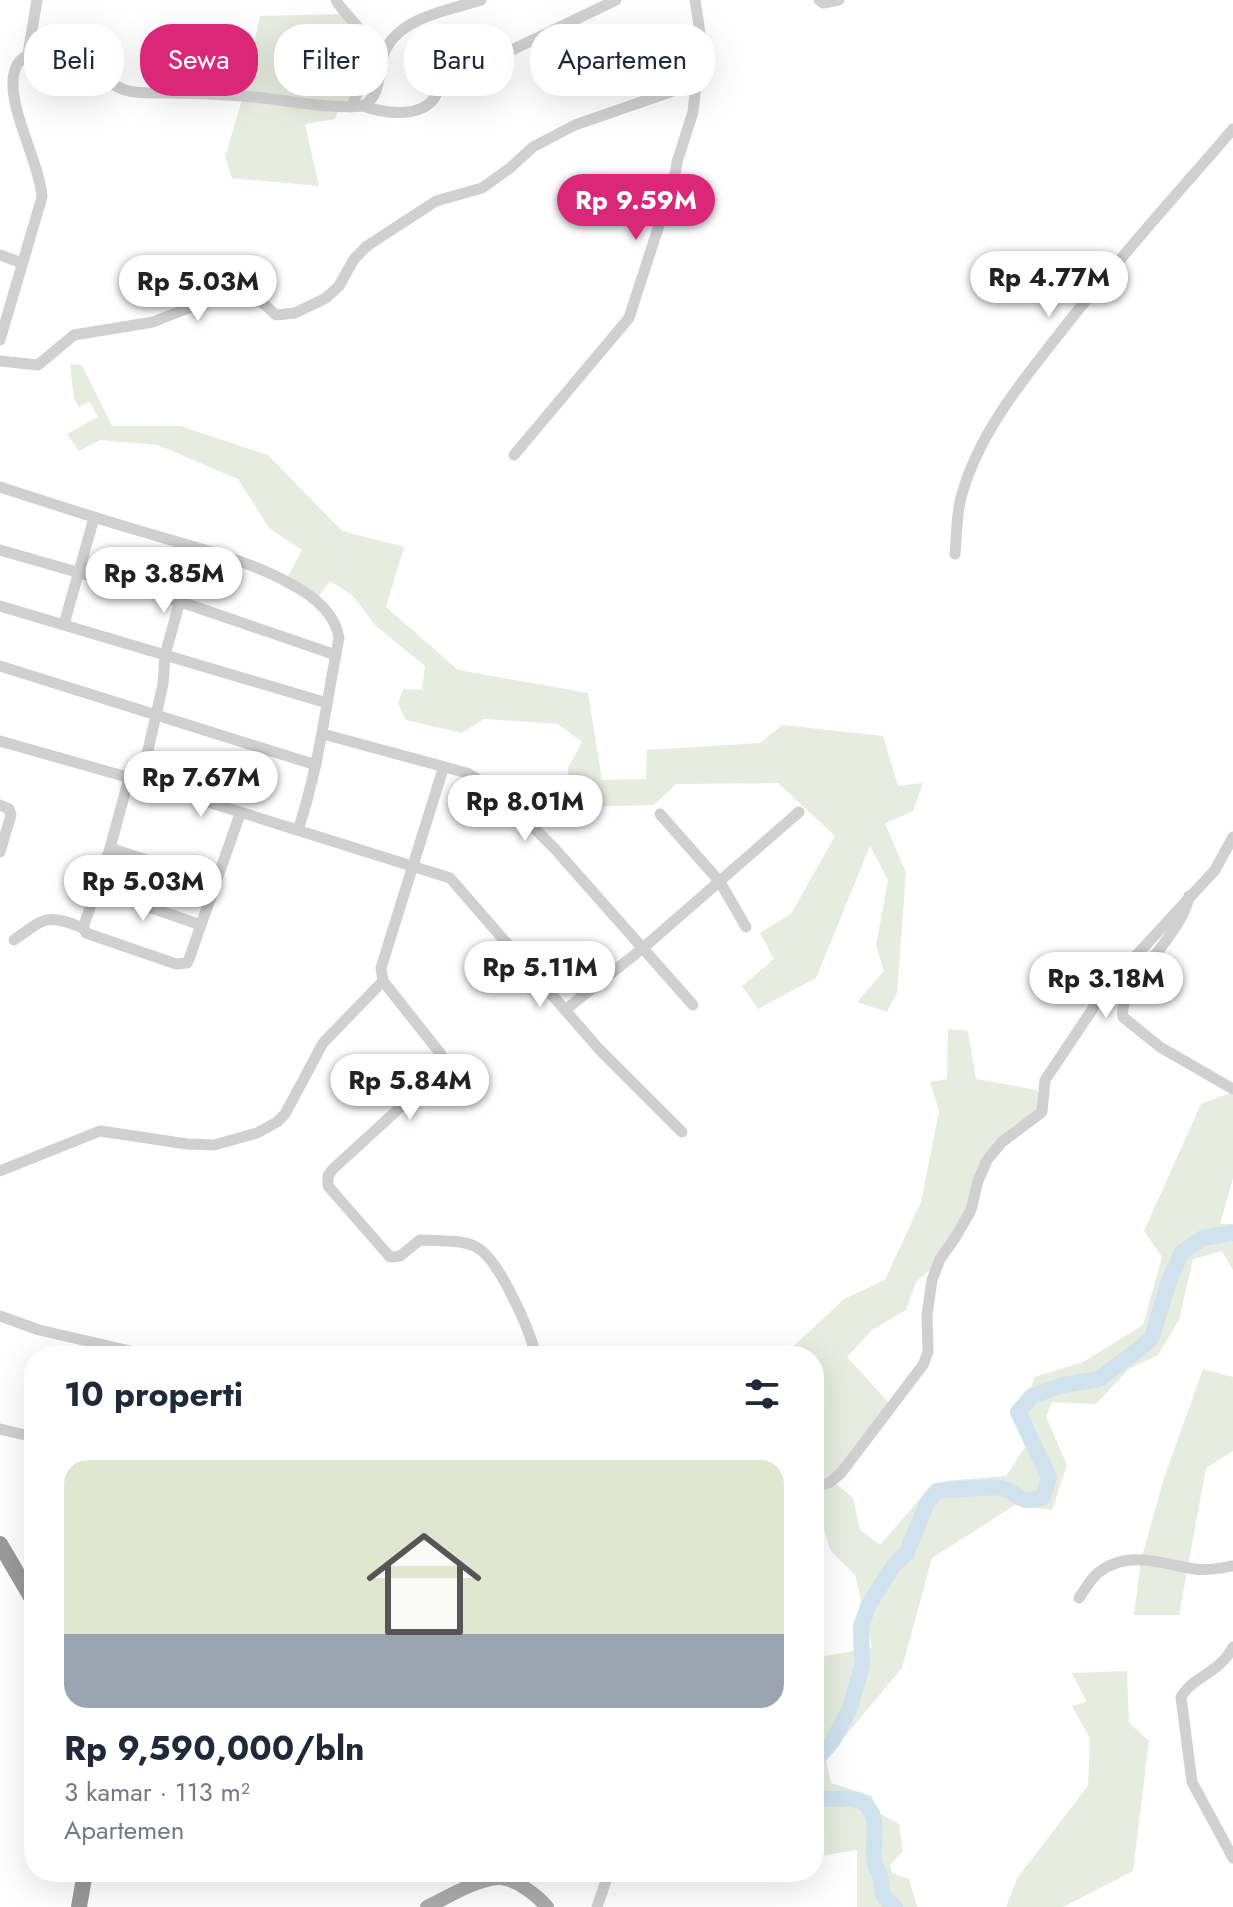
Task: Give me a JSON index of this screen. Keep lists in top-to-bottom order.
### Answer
{
  "page": {
    "chip": [
      "Beli",
      "Sewa",
      "Filter",
      "Baru",
      "Apartemen"
    ],
    "price": [
      "Rp 9.59M",
      "Rp 4.77M",
      "Rp 5.03M",
      "Rp 3.85M",
      "Rp 7.67M",
      "Rp 8.01M",
      "Rp 5.03M",
      "Rp 5.11M",
      "Rp 3.18M",
      "Rp 5.84M"
    ],
    "heading": "10 properti",
    "list": [
      {
        "name": "Rp 9,590,000/bln",
        "note": "3 kamar · 113 m² · Apartemen"
      }
    ]
  }
}
